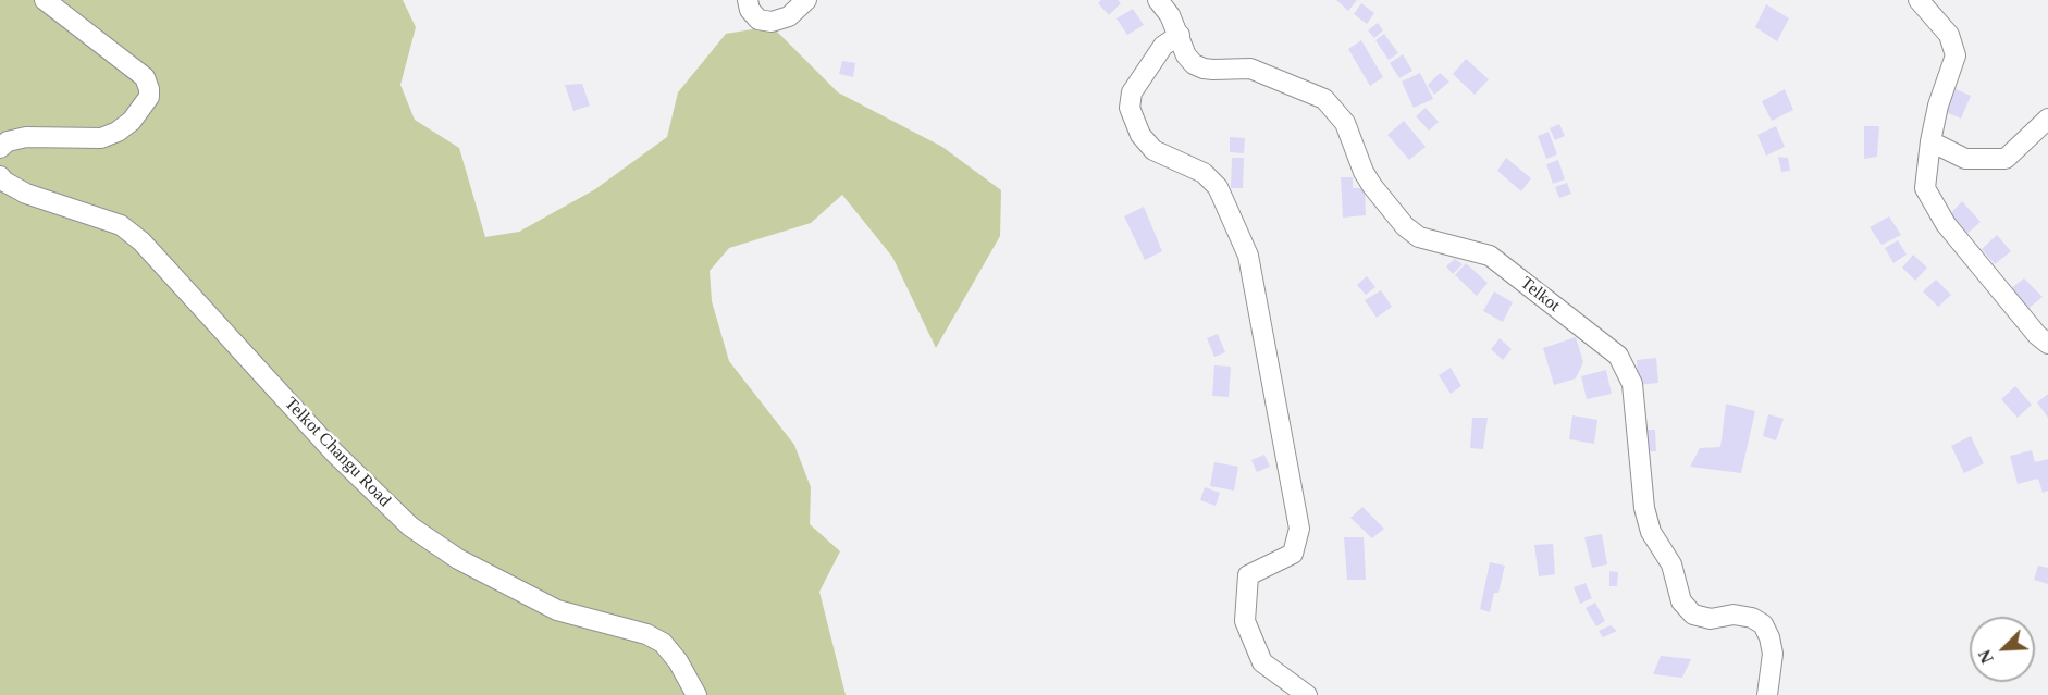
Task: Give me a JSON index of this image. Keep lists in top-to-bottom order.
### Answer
{
  "streets": {
    "street": ["Telkot", "Telkot Changu Road"]
  },
  "north": "bottom left"
}
